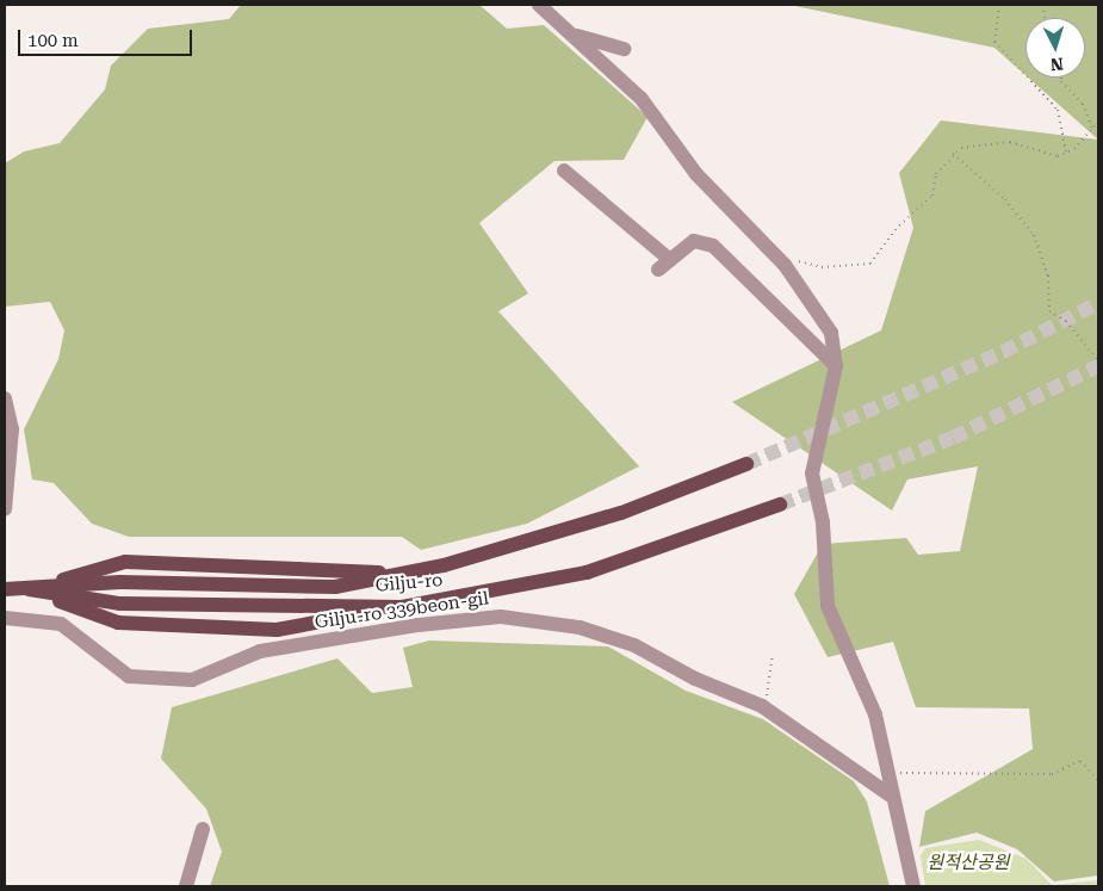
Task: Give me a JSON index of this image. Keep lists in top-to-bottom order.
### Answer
{
  "streets": {
    "main road": ["Gilju-ro"],
    "street": ["Gilju-ro 339beon-gil"]
  },
  "parks": ["원적산공원"],
  "scale_bar": "100 m",
  "north": "bottom"
}
